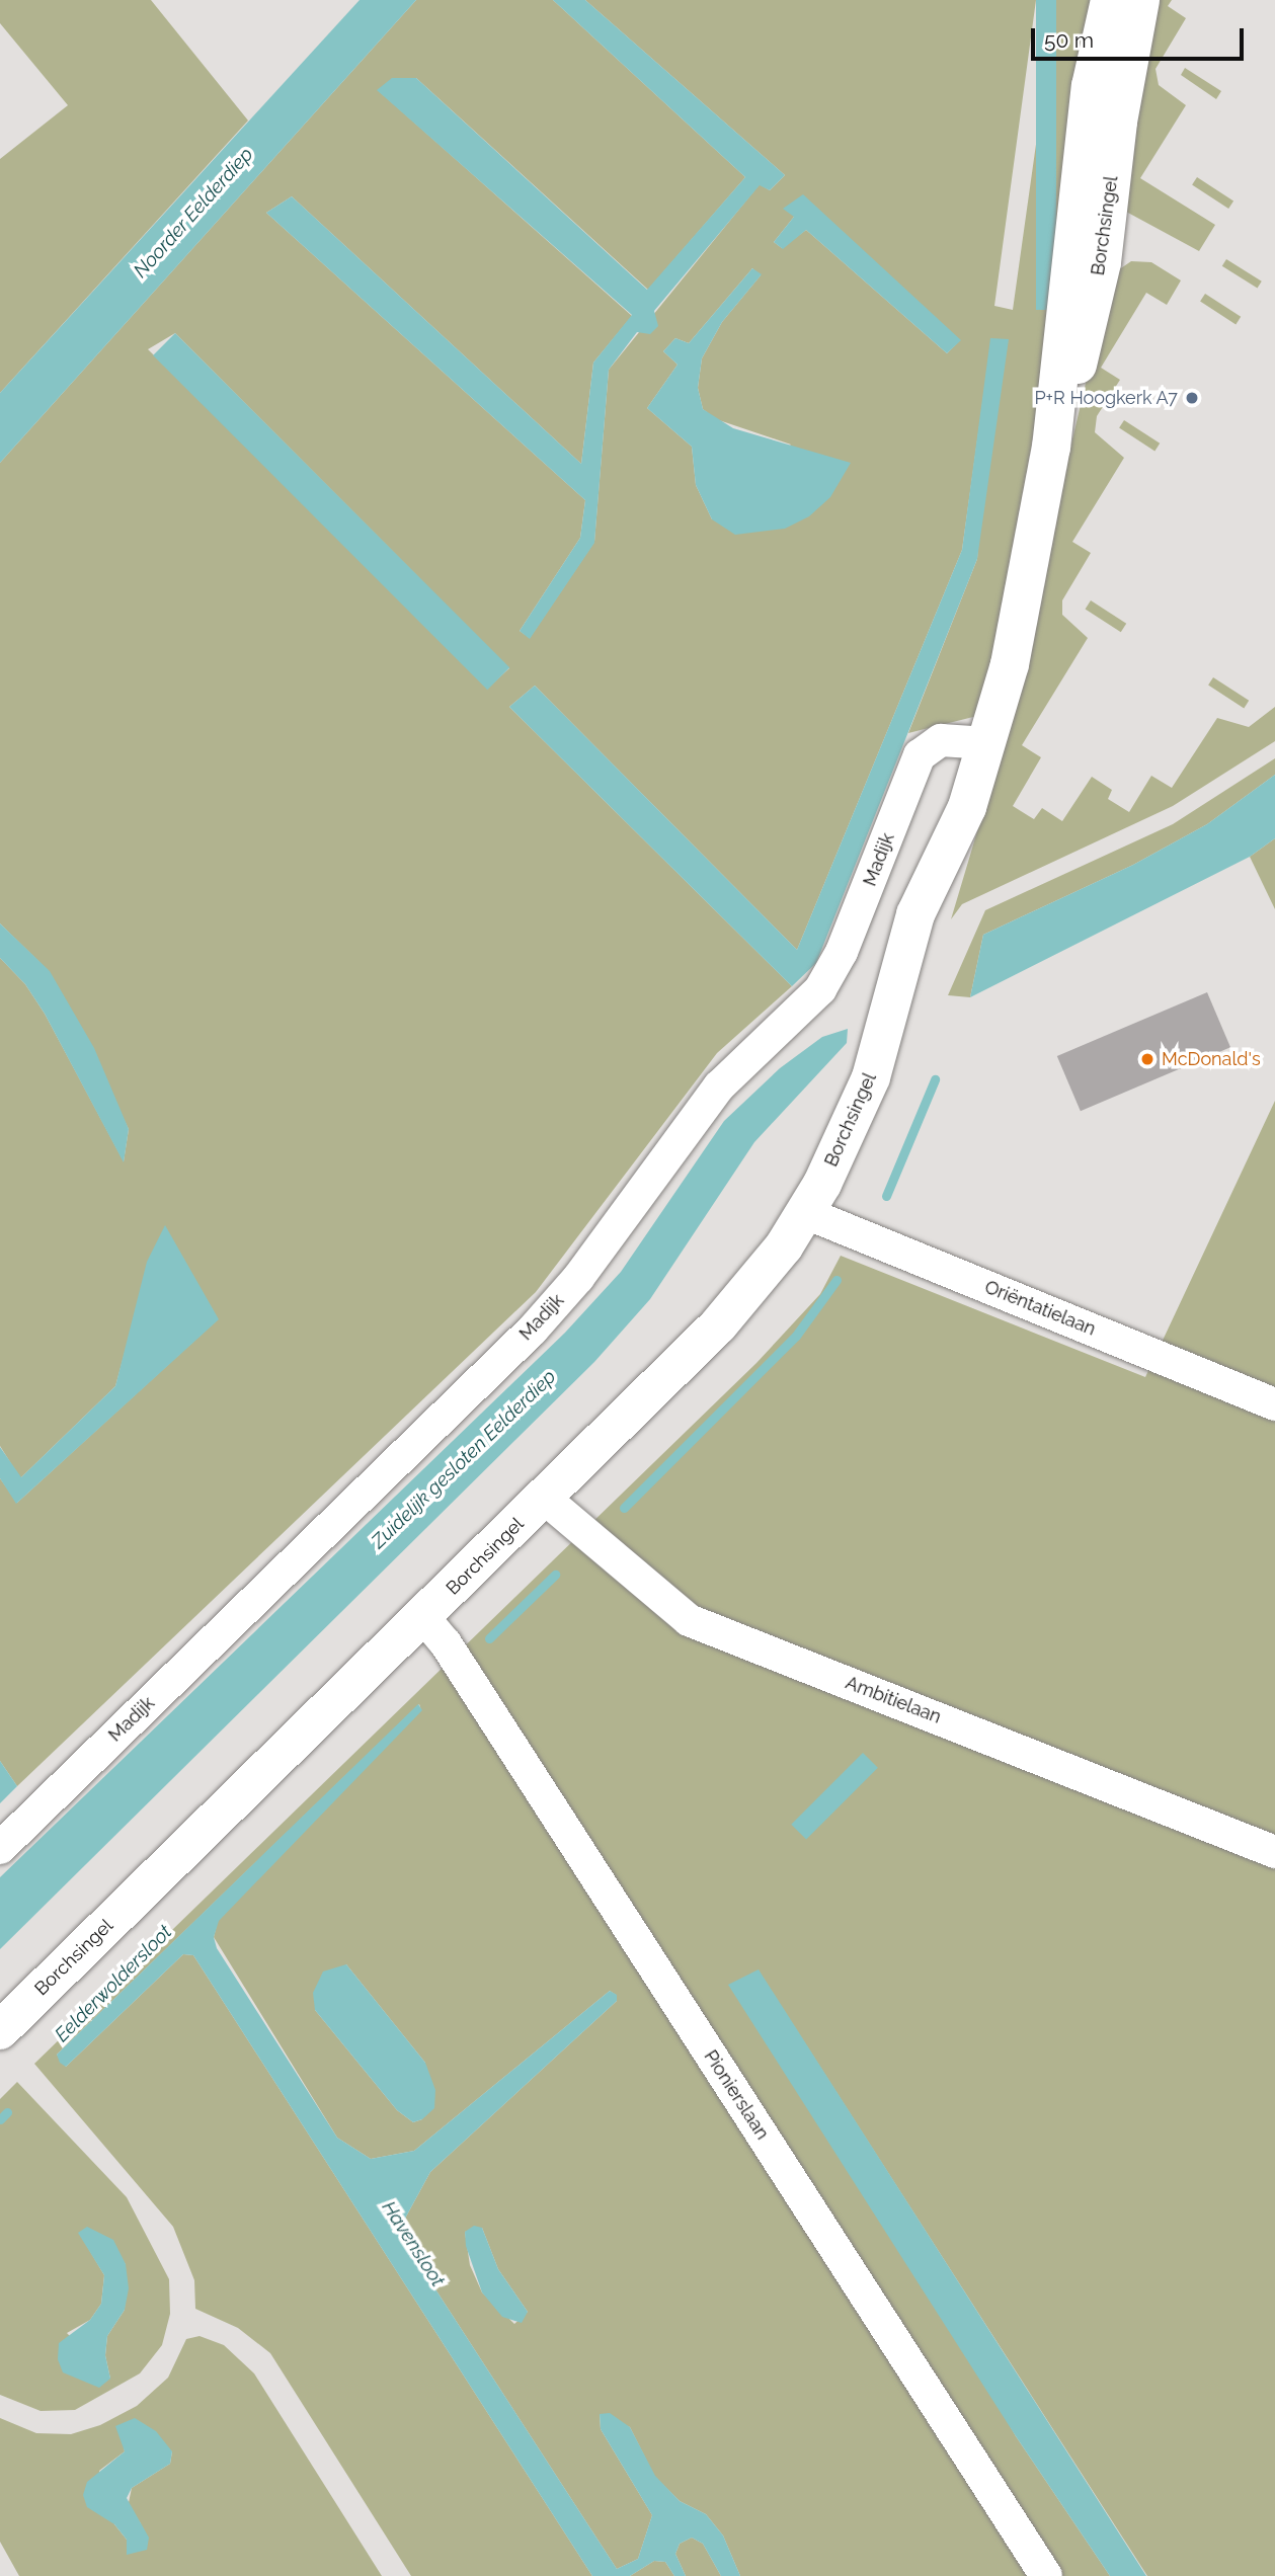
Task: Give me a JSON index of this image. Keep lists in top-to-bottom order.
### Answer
{
  "streets": {
    "main road": ["Borchsingel"],
    "street": [
      "Madijk",
      "Oriëntatielaan",
      "Ambitielaan",
      "Pionierslaan"
    ]
  },
  "crossings": [
    ["Borchsingel", "Madijk"],
    ["Borchsingel", "Oriëntatielaan"],
    ["Borchsingel", "Ambitielaan"],
    ["Borchsingel", "Pionierslaan"]
  ],
  "water": [
    "Noorder Eelderdiep",
    "Zuidelijk gesloten Eelderdiep",
    "Eelderwoldersloot",
    "Havensloot"
  ],
  "places": ["P+R Hoogkerk A7", "McDonald's"],
  "scale_bar": "50 m"
}
